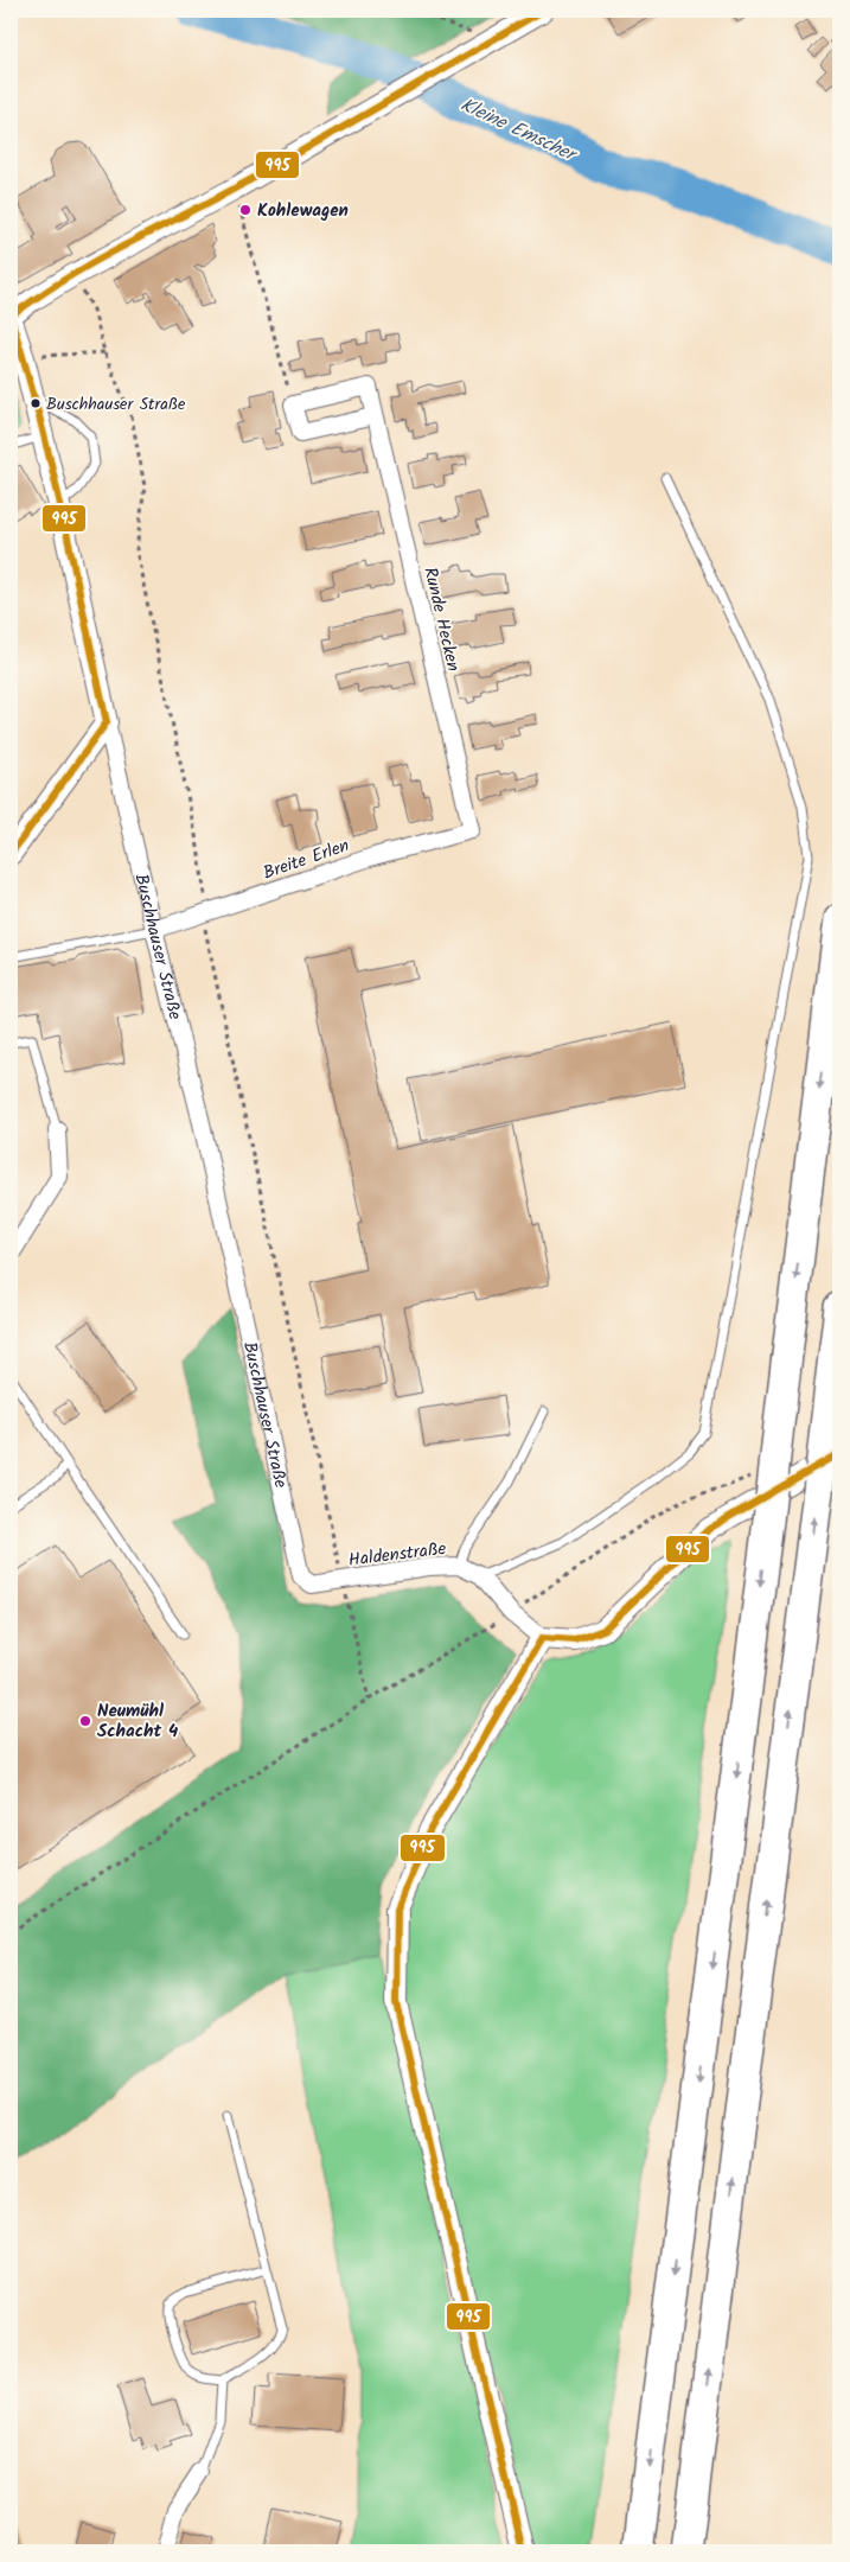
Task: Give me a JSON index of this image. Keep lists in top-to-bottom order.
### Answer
{
  "streets": {
    "street": [
      "Runde Hecken",
      "Breite Erlen",
      "Buschhauser Straße",
      "Haldenstraße"
    ]
  },
  "crossings": [
    ["Runde Hecken", "Breite Erlen"],
    ["Breite Erlen", "Buschhauser Straße"],
    ["Buschhauser Straße", "Haldenstraße"]
  ],
  "water": ["Kleine Emscher"],
  "places": ["Kohlewagen", "Buschhauser Straße", "Neumühl Schacht 4"],
  "lines": ["transit line 995"]
}
